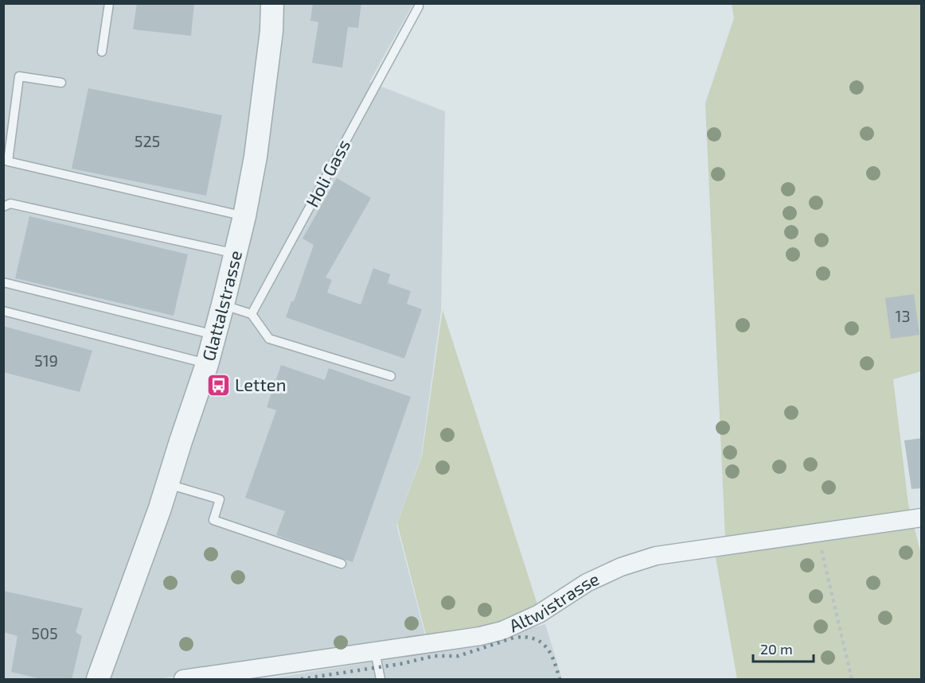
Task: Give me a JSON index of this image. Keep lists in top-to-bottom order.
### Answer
{
  "streets": {
    "street": ["Glattalstrasse", "Altwistrasse"],
    "lane": ["Holi Gass"]
  },
  "places": {
    "bus stop": ["Letten"]
  },
  "house_numbers": [
    "525",
    "13",
    "519",
    "505"
  ],
  "scale_bar": "20 m"
}
